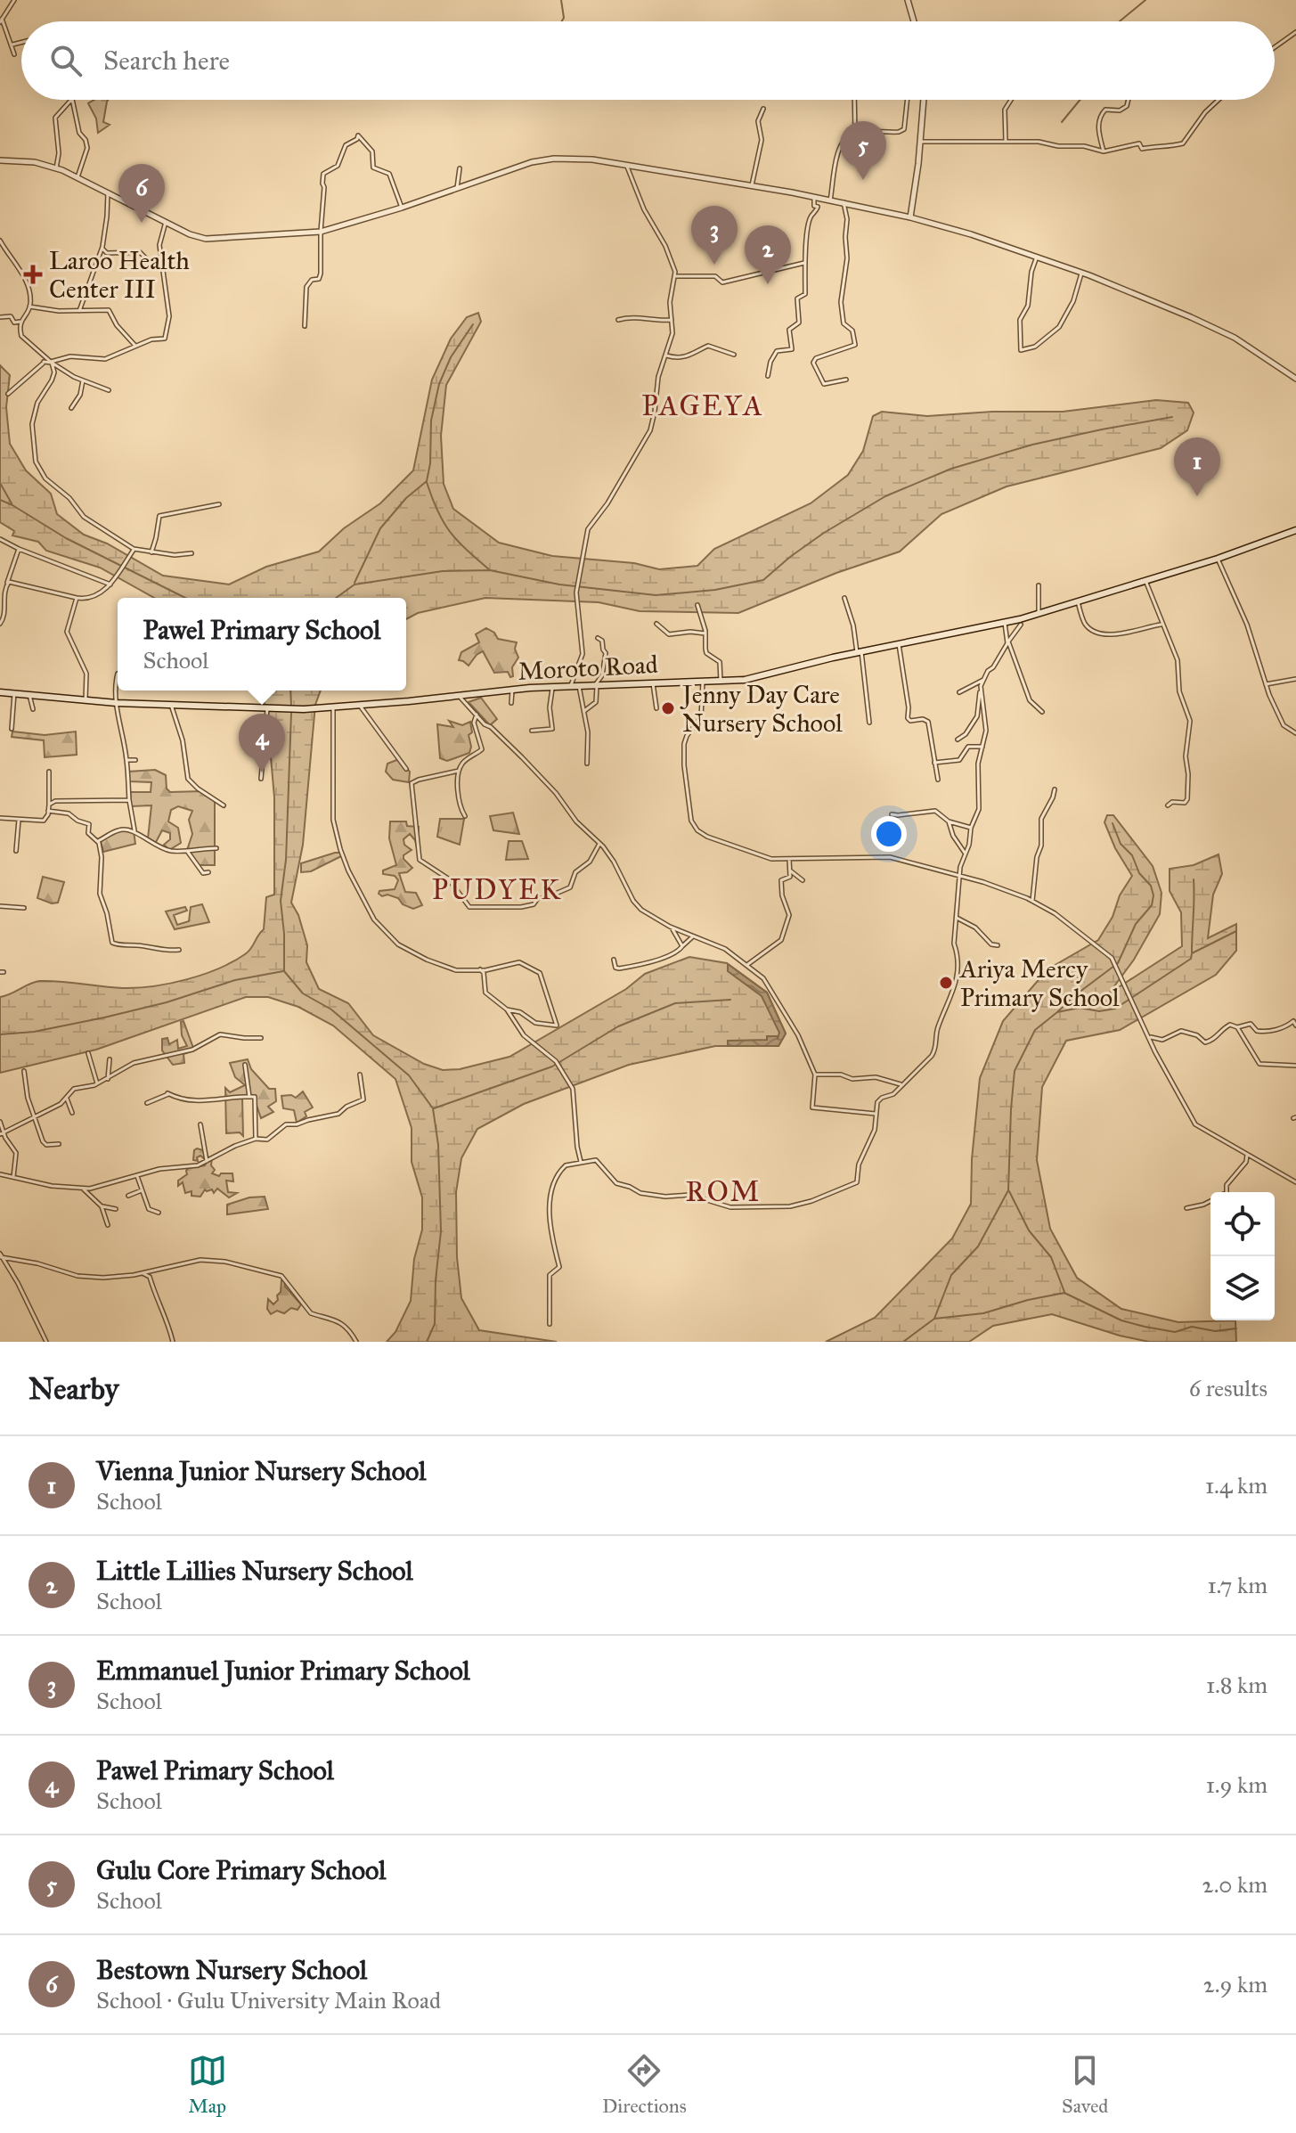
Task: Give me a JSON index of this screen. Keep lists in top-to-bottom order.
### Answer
{
  "streets": {
    "main road": ["Moroto Road"]
  },
  "districts": ["PAGEYA", "PUDYEK", "ROM"],
  "places": {
    "health": ["Laroo Health Center III"],
    "other": ["Jenny Day Care Nursery School", "Ariya Mercy Primary School"]
  },
  "page": {
    "search": "Search here",
    "pins": [
      "5",
      "6",
      "3",
      "2",
      "1",
      "4"
    ],
    "popup": ["Pawel Primary School", "School"],
    "heading": ["Nearby", "6 results"],
    "list": [
      {
        "mark": "1",
        "name": "Vienna Junior Nursery School",
        "note": "School",
        "value": "1.4 km"
      },
      {
        "mark": "2",
        "name": "Little Lillies Nursery School",
        "note": "School",
        "value": "1.7 km"
      },
      {
        "mark": "3",
        "name": "Emmanuel Junior Primary School",
        "note": "School",
        "value": "1.8 km"
      },
      {
        "mark": "4",
        "name": "Pawel Primary School",
        "note": "School",
        "value": "1.9 km"
      },
      {
        "mark": "5",
        "name": "Gulu Core Primary School",
        "note": "School",
        "value": "2.0 km"
      },
      {
        "mark": "6",
        "name": "Bestown Nursery School",
        "note": "School · Gulu University Main Road",
        "value": "2.9 km"
      }
    ],
    "nav": ["Map", "Directions", "Saved"]
  }
}
